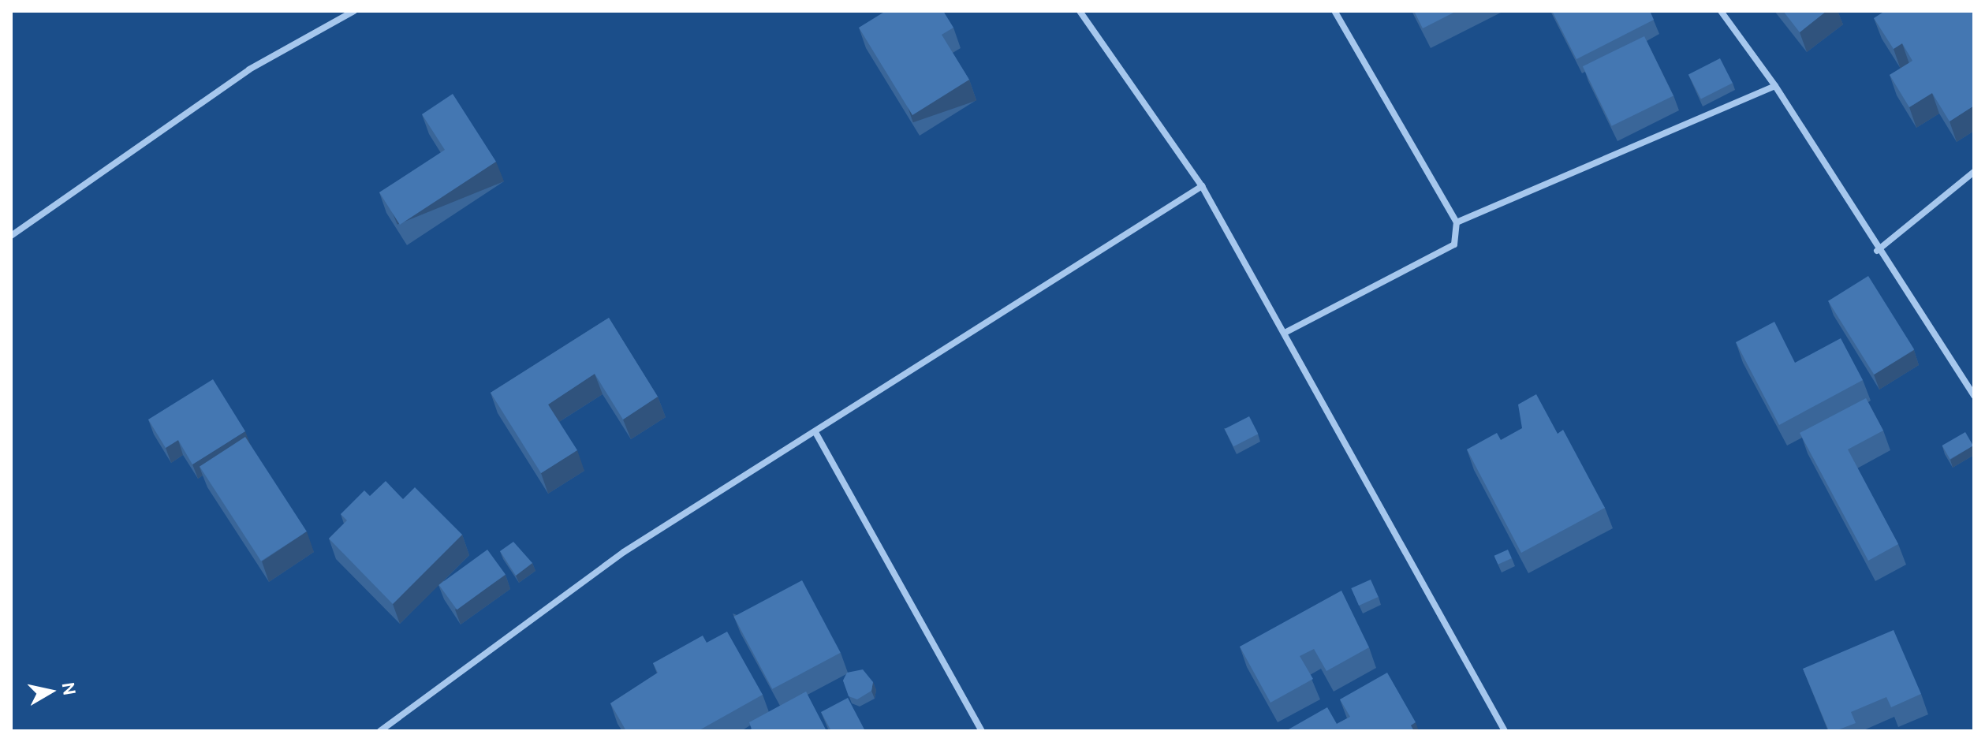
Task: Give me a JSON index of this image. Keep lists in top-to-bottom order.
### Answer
{
  "north": "right"
}
